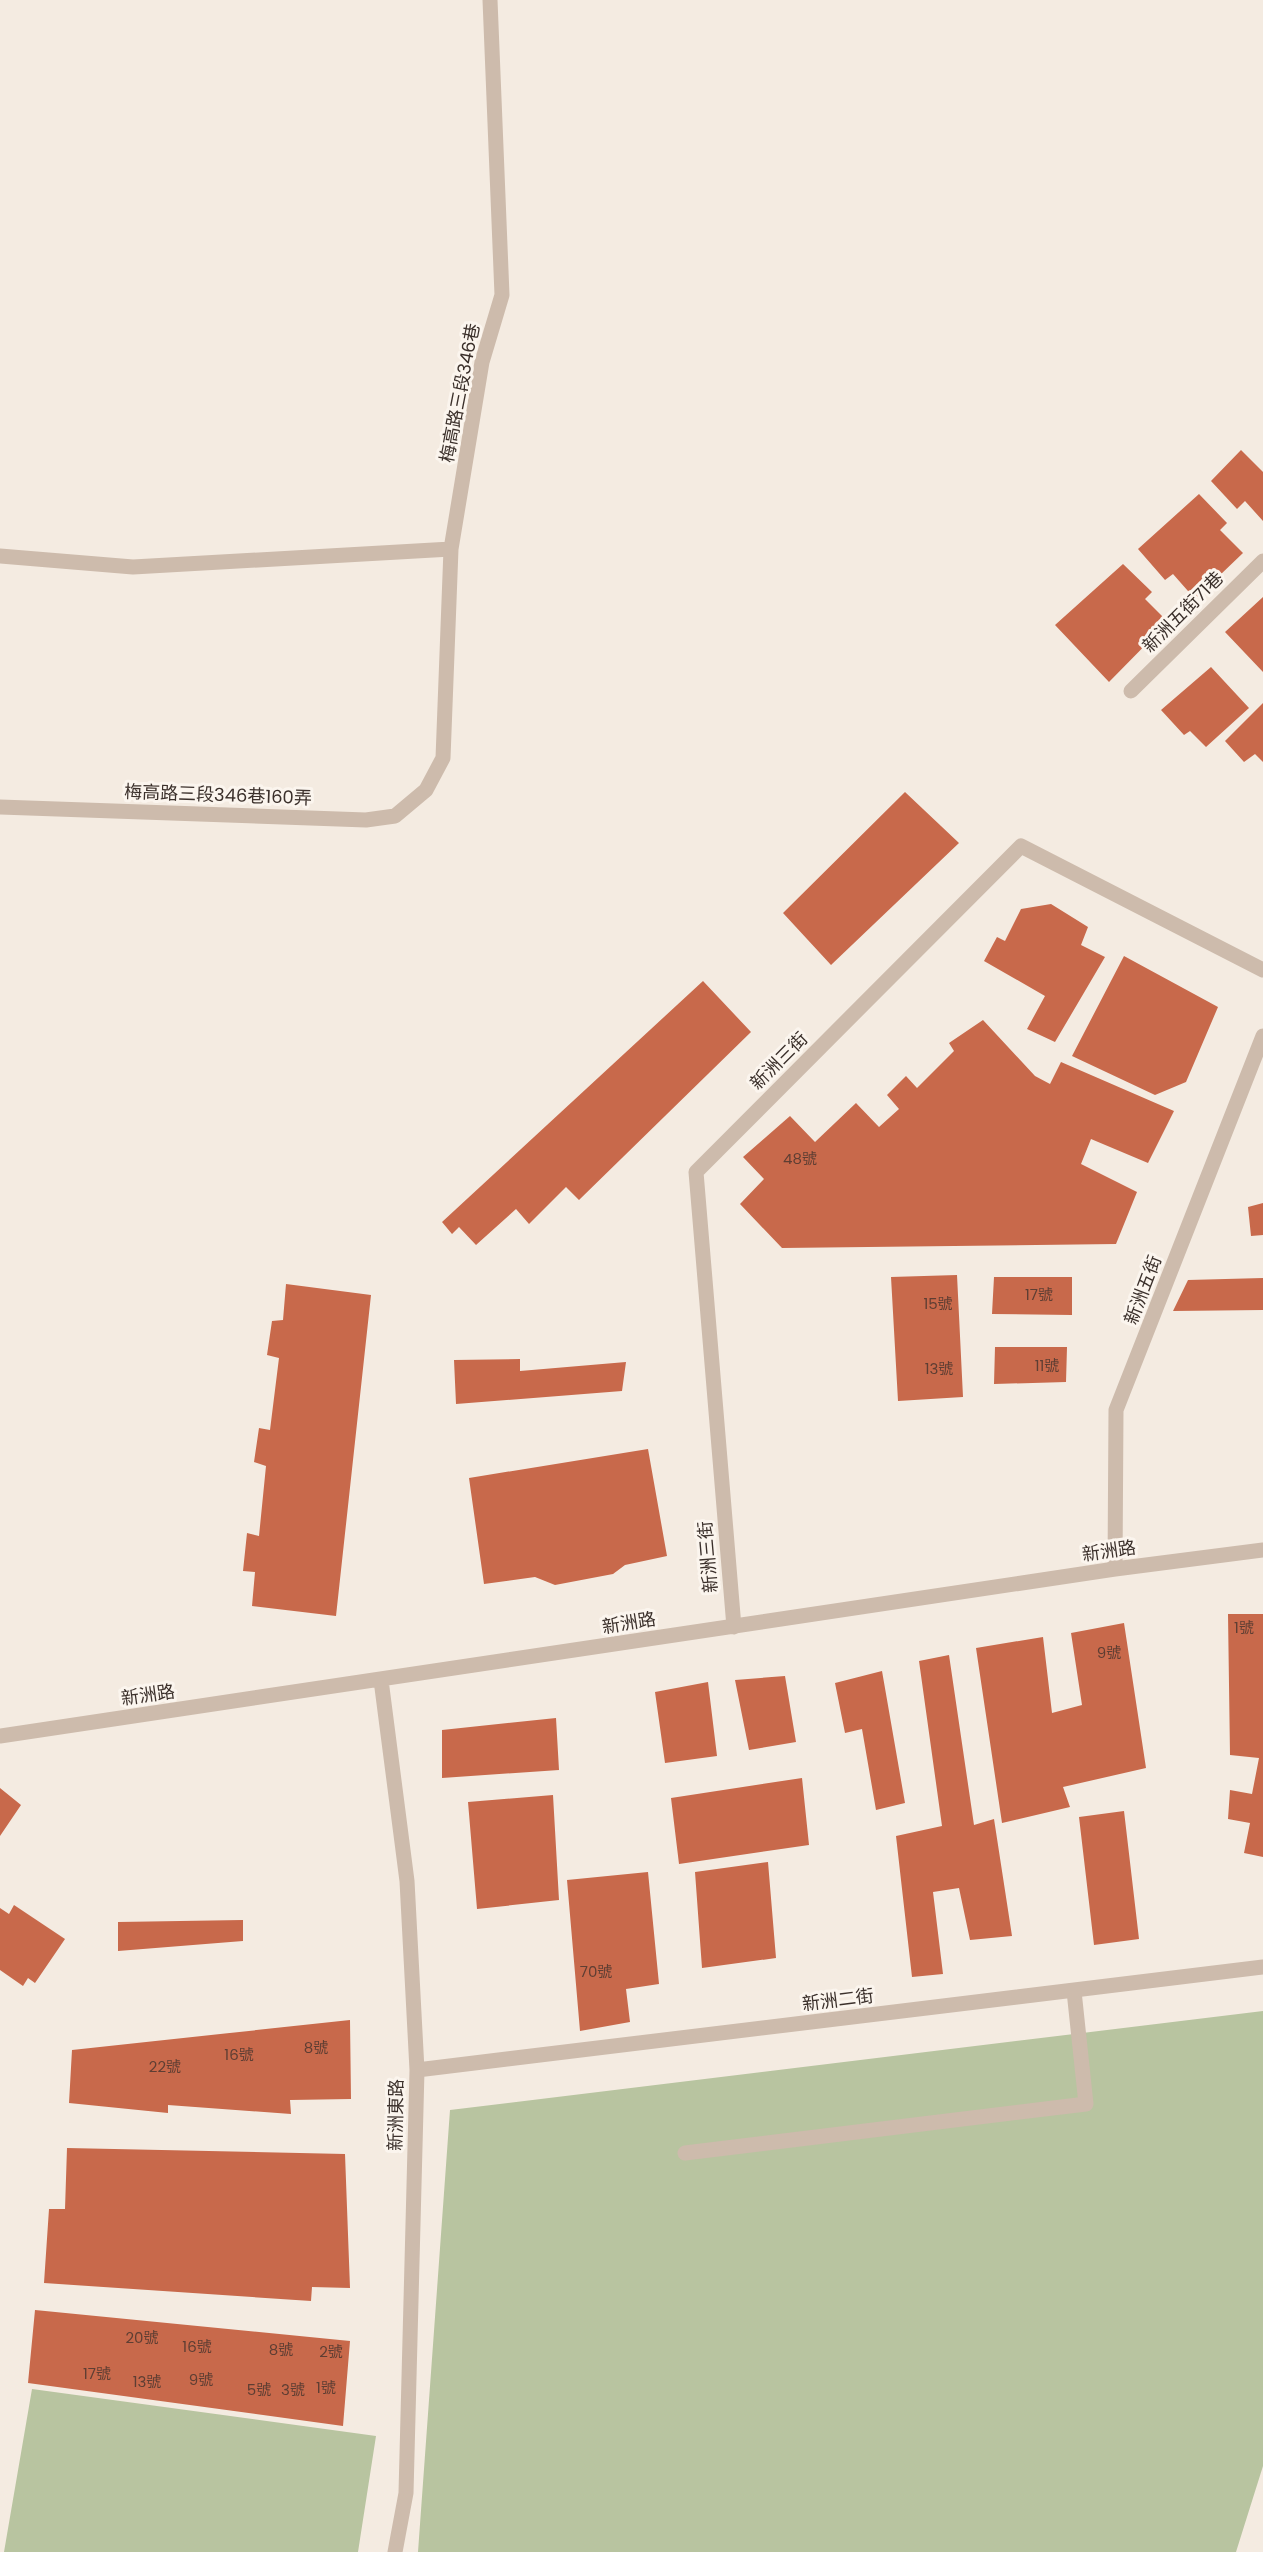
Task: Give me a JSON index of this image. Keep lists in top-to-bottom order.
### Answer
{
  "streets": {
    "street": [
      "梅高路三段346巷",
      "新洲五街71巷",
      "梅高路三段346巷160弄",
      "新洲三街",
      "新洲五街",
      "新洲路",
      "新洲二街",
      "新洲東路"
    ]
  },
  "crossings": [
    ["梅高路三段346巷", "梅高路三段346巷160弄"],
    ["新洲三街", "新洲路"],
    ["新洲五街", "新洲路"],
    ["新洲路", "新洲東路"],
    ["新洲二街", "新洲東路"]
  ],
  "house_numbers": [
    "48號",
    "17號",
    "15號",
    "11號",
    "13號",
    "1號",
    "9號",
    "70號",
    "8號",
    "16號",
    "22號",
    "20號",
    "16號",
    "8號",
    "2號",
    "17號",
    "9號",
    "13號",
    "1號",
    "5號",
    "3號"
  ]
}
